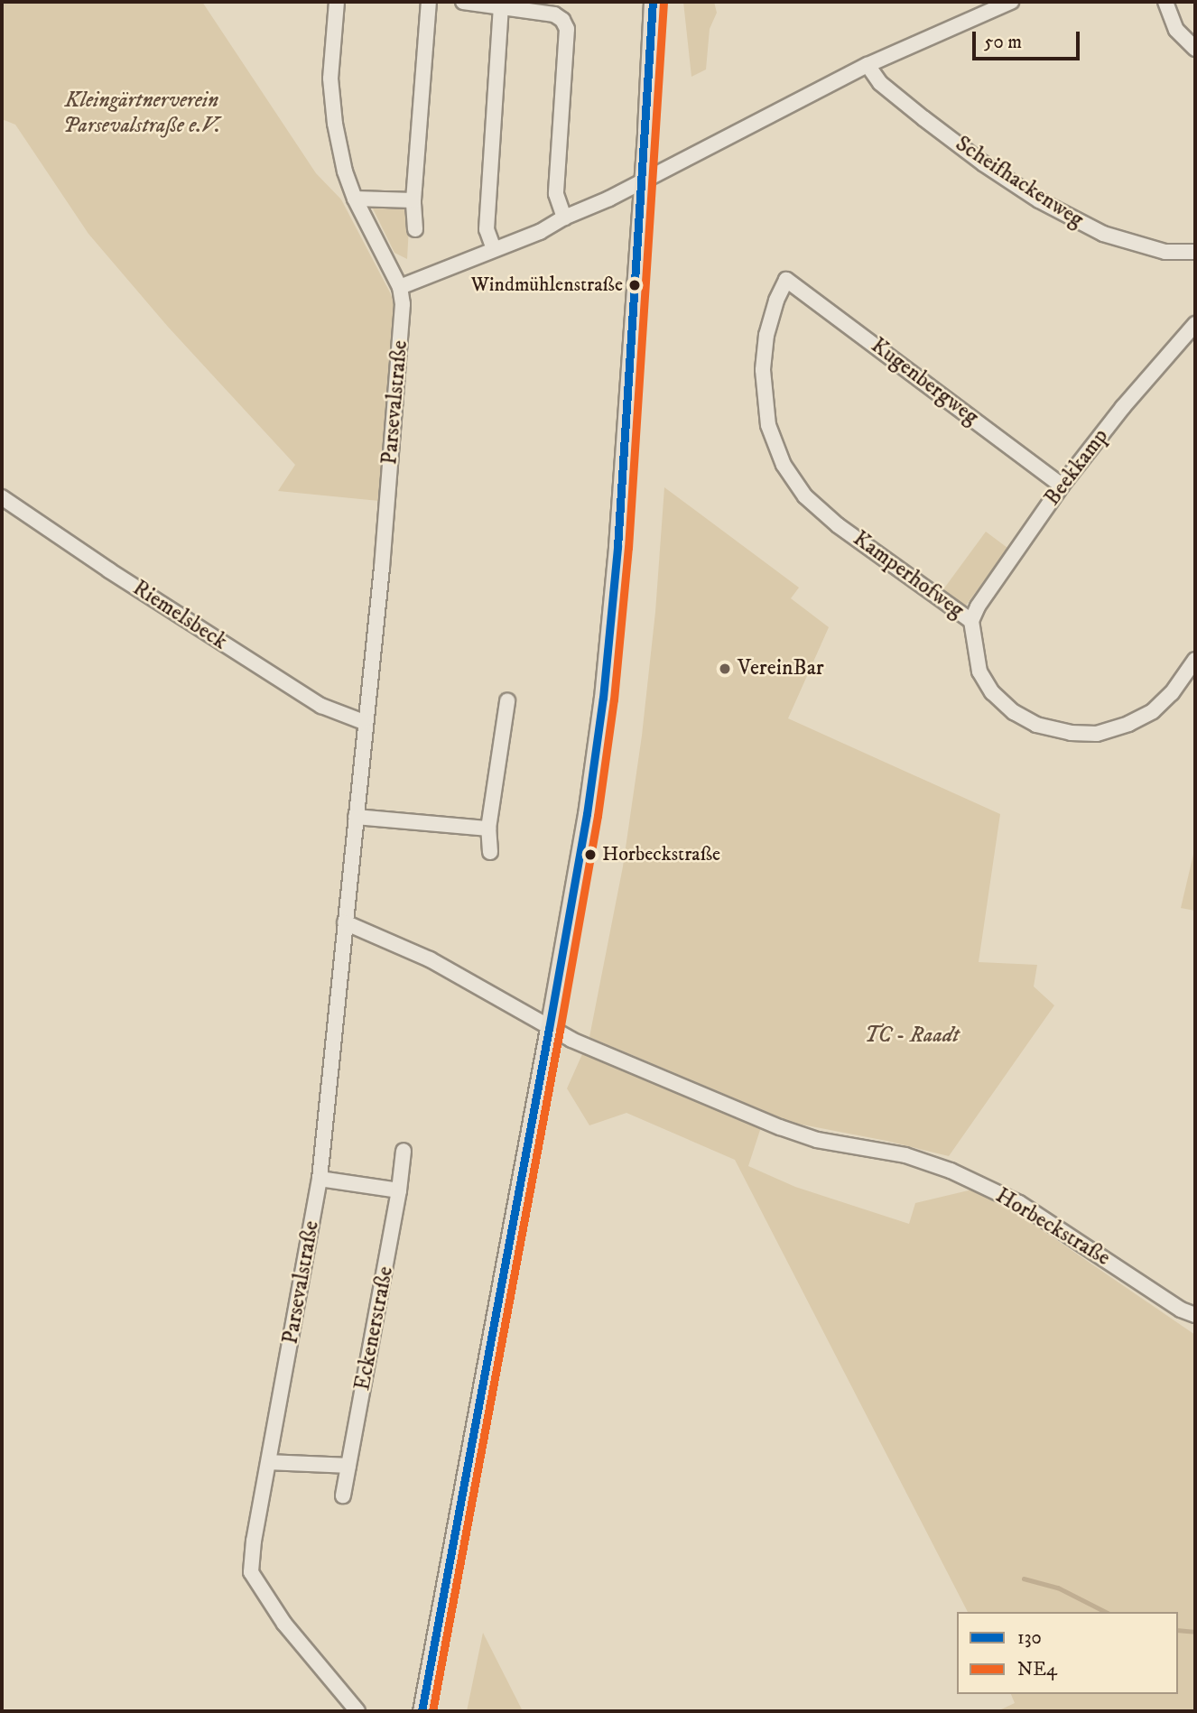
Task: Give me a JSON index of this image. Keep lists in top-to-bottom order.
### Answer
{
  "streets": {
    "street": [
      "Scheifhackenweg",
      "Kugenbergweg",
      "Parsevalstraße",
      "Beekkamp",
      "Kamperhofweg",
      "Riemelsbeck",
      "Horbeckstraße",
      "Eckenerstraße"
    ]
  },
  "crossings": [
    ["Kugenbergweg", "Beekkamp"],
    ["Kugenbergweg", "Kamperhofweg"],
    ["Parsevalstraße", "Riemelsbeck"],
    ["Parsevalstraße", "Horbeckstraße"],
    ["Beekkamp", "Kamperhofweg"]
  ],
  "parks": ["Kleingärtnerverein Parsevalstraße e.V.", "TC - Raadt"],
  "places": ["Windmühlenstraße", "VereinBar", "Horbeckstraße"],
  "lines": ["transit line 130", "transit line NE4"],
  "legend": ["130", "NE4"],
  "scale_bar": "50 m"
}
